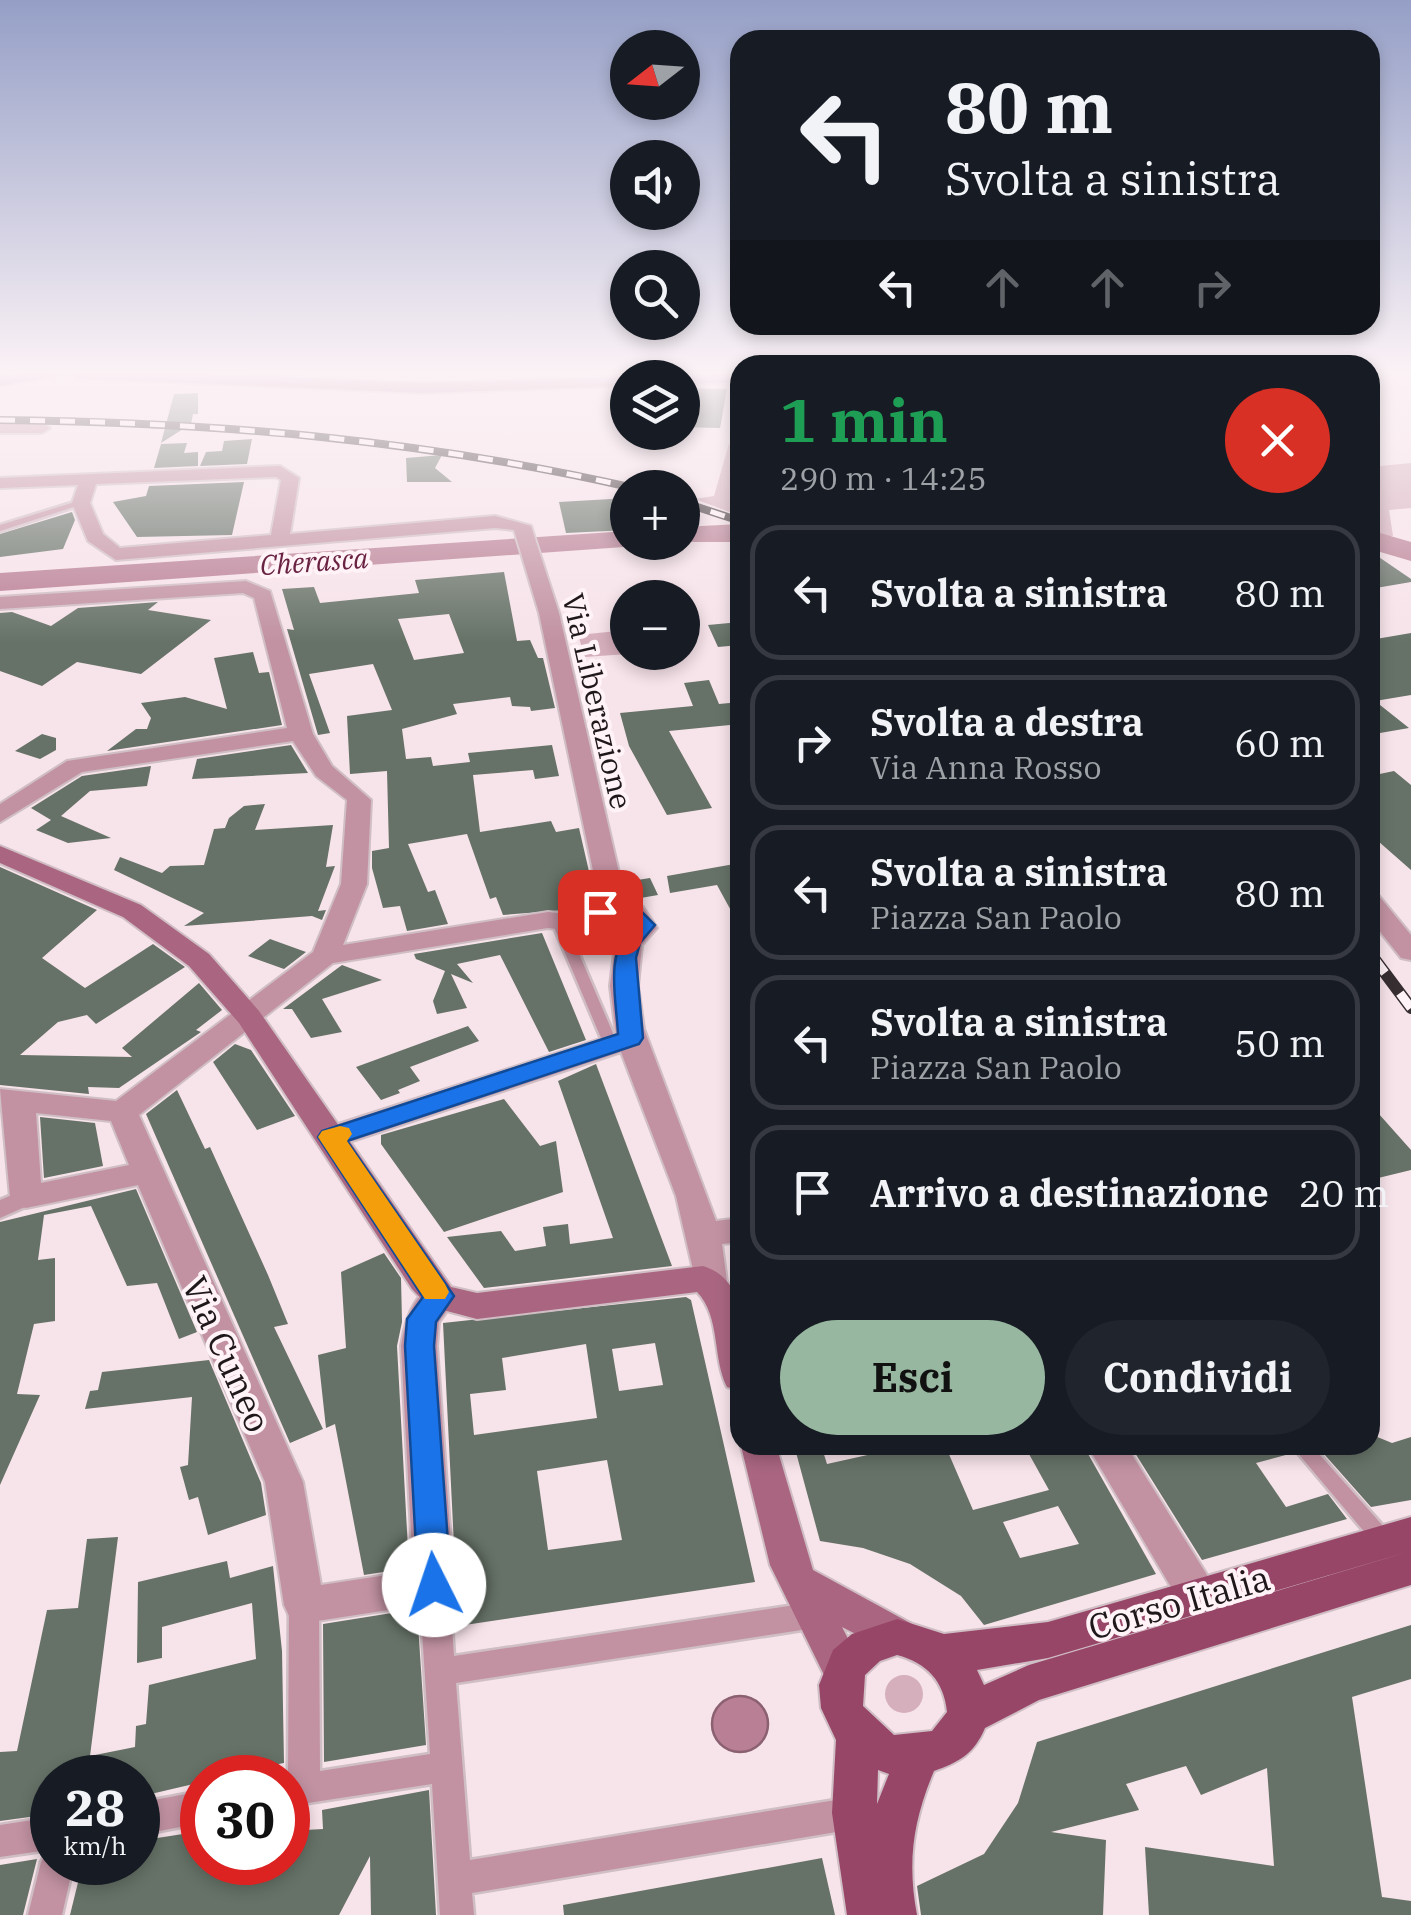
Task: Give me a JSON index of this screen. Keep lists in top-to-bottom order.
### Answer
{
  "streets": {
    "main road": ["Corso Italia"],
    "street": ["Via Liberazione", "Via Cuneo"]
  },
  "water": ["Cherasca"],
  "north": "left",
  "page": {
    "map_buttons": ["+", "−"],
    "turn": ["80 m", "Svolta a sinistra"],
    "heading": ["1 min", "290 m · 14:25"],
    "list": [
      {
        "name": "Svolta a sinistra",
        "value": "80 m"
      },
      {
        "name": "Svolta a destra",
        "note": "Via Anna Rosso",
        "value": "60 m"
      },
      {
        "name": "Svolta a sinistra",
        "note": "Piazza San Paolo",
        "value": "80 m"
      },
      {
        "name": "Svolta a sinistra",
        "note": "Piazza San Paolo",
        "value": "50 m"
      },
      {
        "name": "Arrivo a destinazione",
        "value": "20 m"
      }
    ],
    "buttons": ["Esci", "Condividi"],
    "speed": "28 km/h",
    "limit": "30"
  }
}
